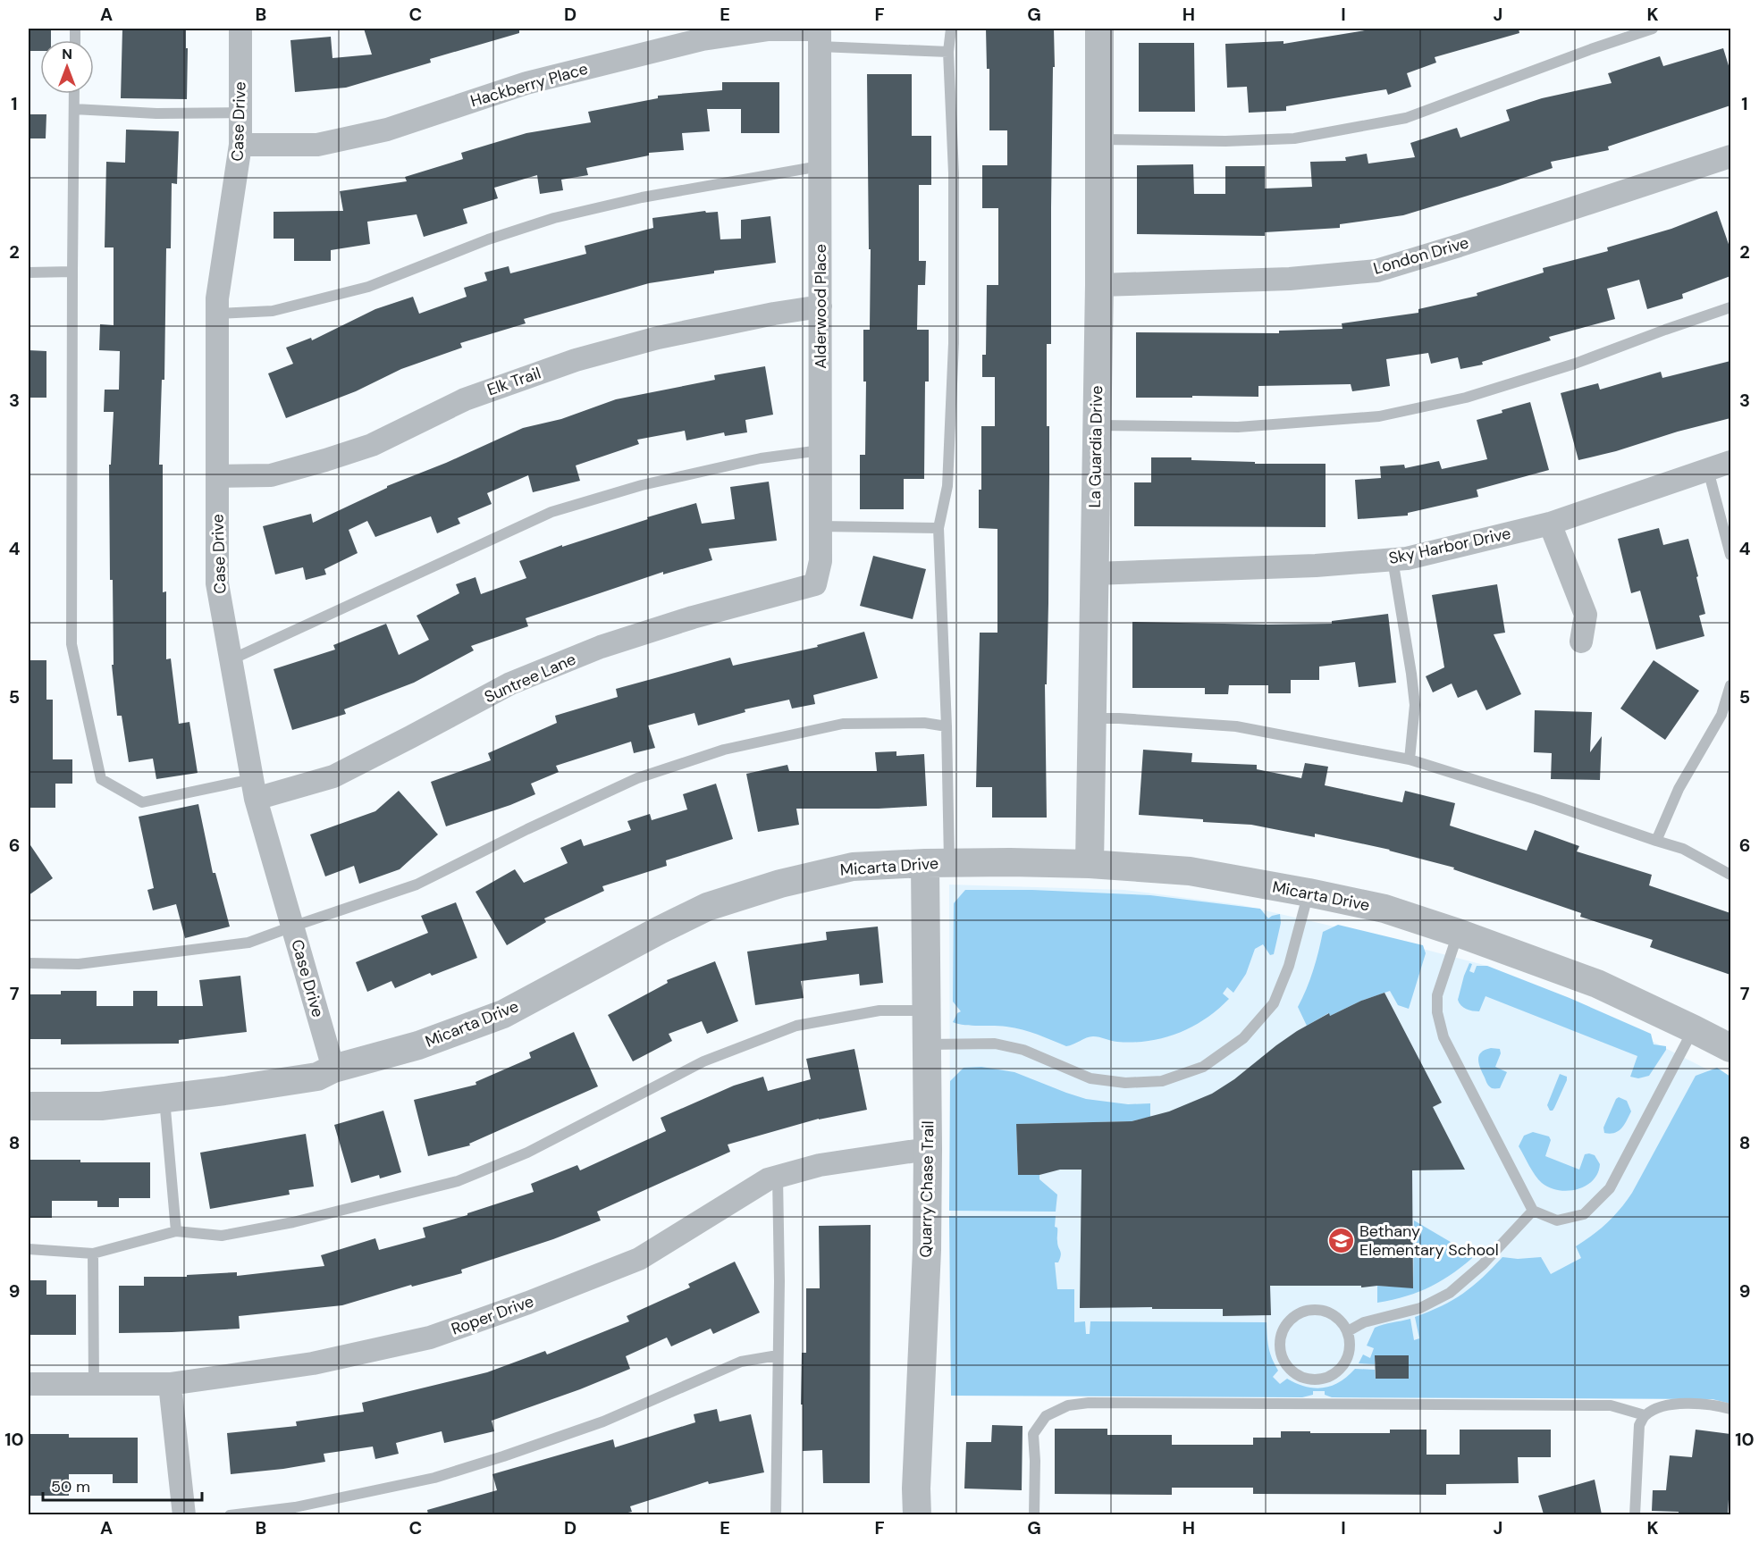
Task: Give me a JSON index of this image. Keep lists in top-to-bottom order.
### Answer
{
  "streets": {
    "street": [
      "Hackberry Place",
      "Case Drive",
      "London Drive",
      "Alderwood Place",
      "Elk Trail",
      "La Guardia Drive",
      "Sky Harbor Drive",
      "Suntree Lane",
      "Micarta Drive",
      "Quarry Chase Trail",
      "Roper Drive"
    ]
  },
  "crossings": [
    ["Hackberry Place", "Case Drive"],
    ["Hackberry Place", "Alderwood Place"],
    ["Case Drive", "Elk Trail"],
    ["Case Drive", "Suntree Lane"],
    ["Case Drive", "Micarta Drive"],
    ["London Drive", "La Guardia Drive"],
    ["Alderwood Place", "Elk Trail"],
    ["Alderwood Place", "Suntree Lane"],
    ["La Guardia Drive", "Sky Harbor Drive"],
    ["La Guardia Drive", "Micarta Drive"],
    ["Micarta Drive", "Quarry Chase Trail"],
    ["Quarry Chase Trail", "Roper Drive"]
  ],
  "places": {
    "school or university": ["Bethany Elementary School"]
  },
  "scale_bar": "50 m",
  "north": "top",
  "grid": {
    "columns": [
      "A",
      "B",
      "C",
      "D",
      "E",
      "F",
      "G",
      "H",
      "I",
      "J",
      "K"
    ],
    "rows": [
      "1",
      "2",
      "3",
      "4",
      "5",
      "6",
      "7",
      "8",
      "9",
      "10"
    ]
  }
}
